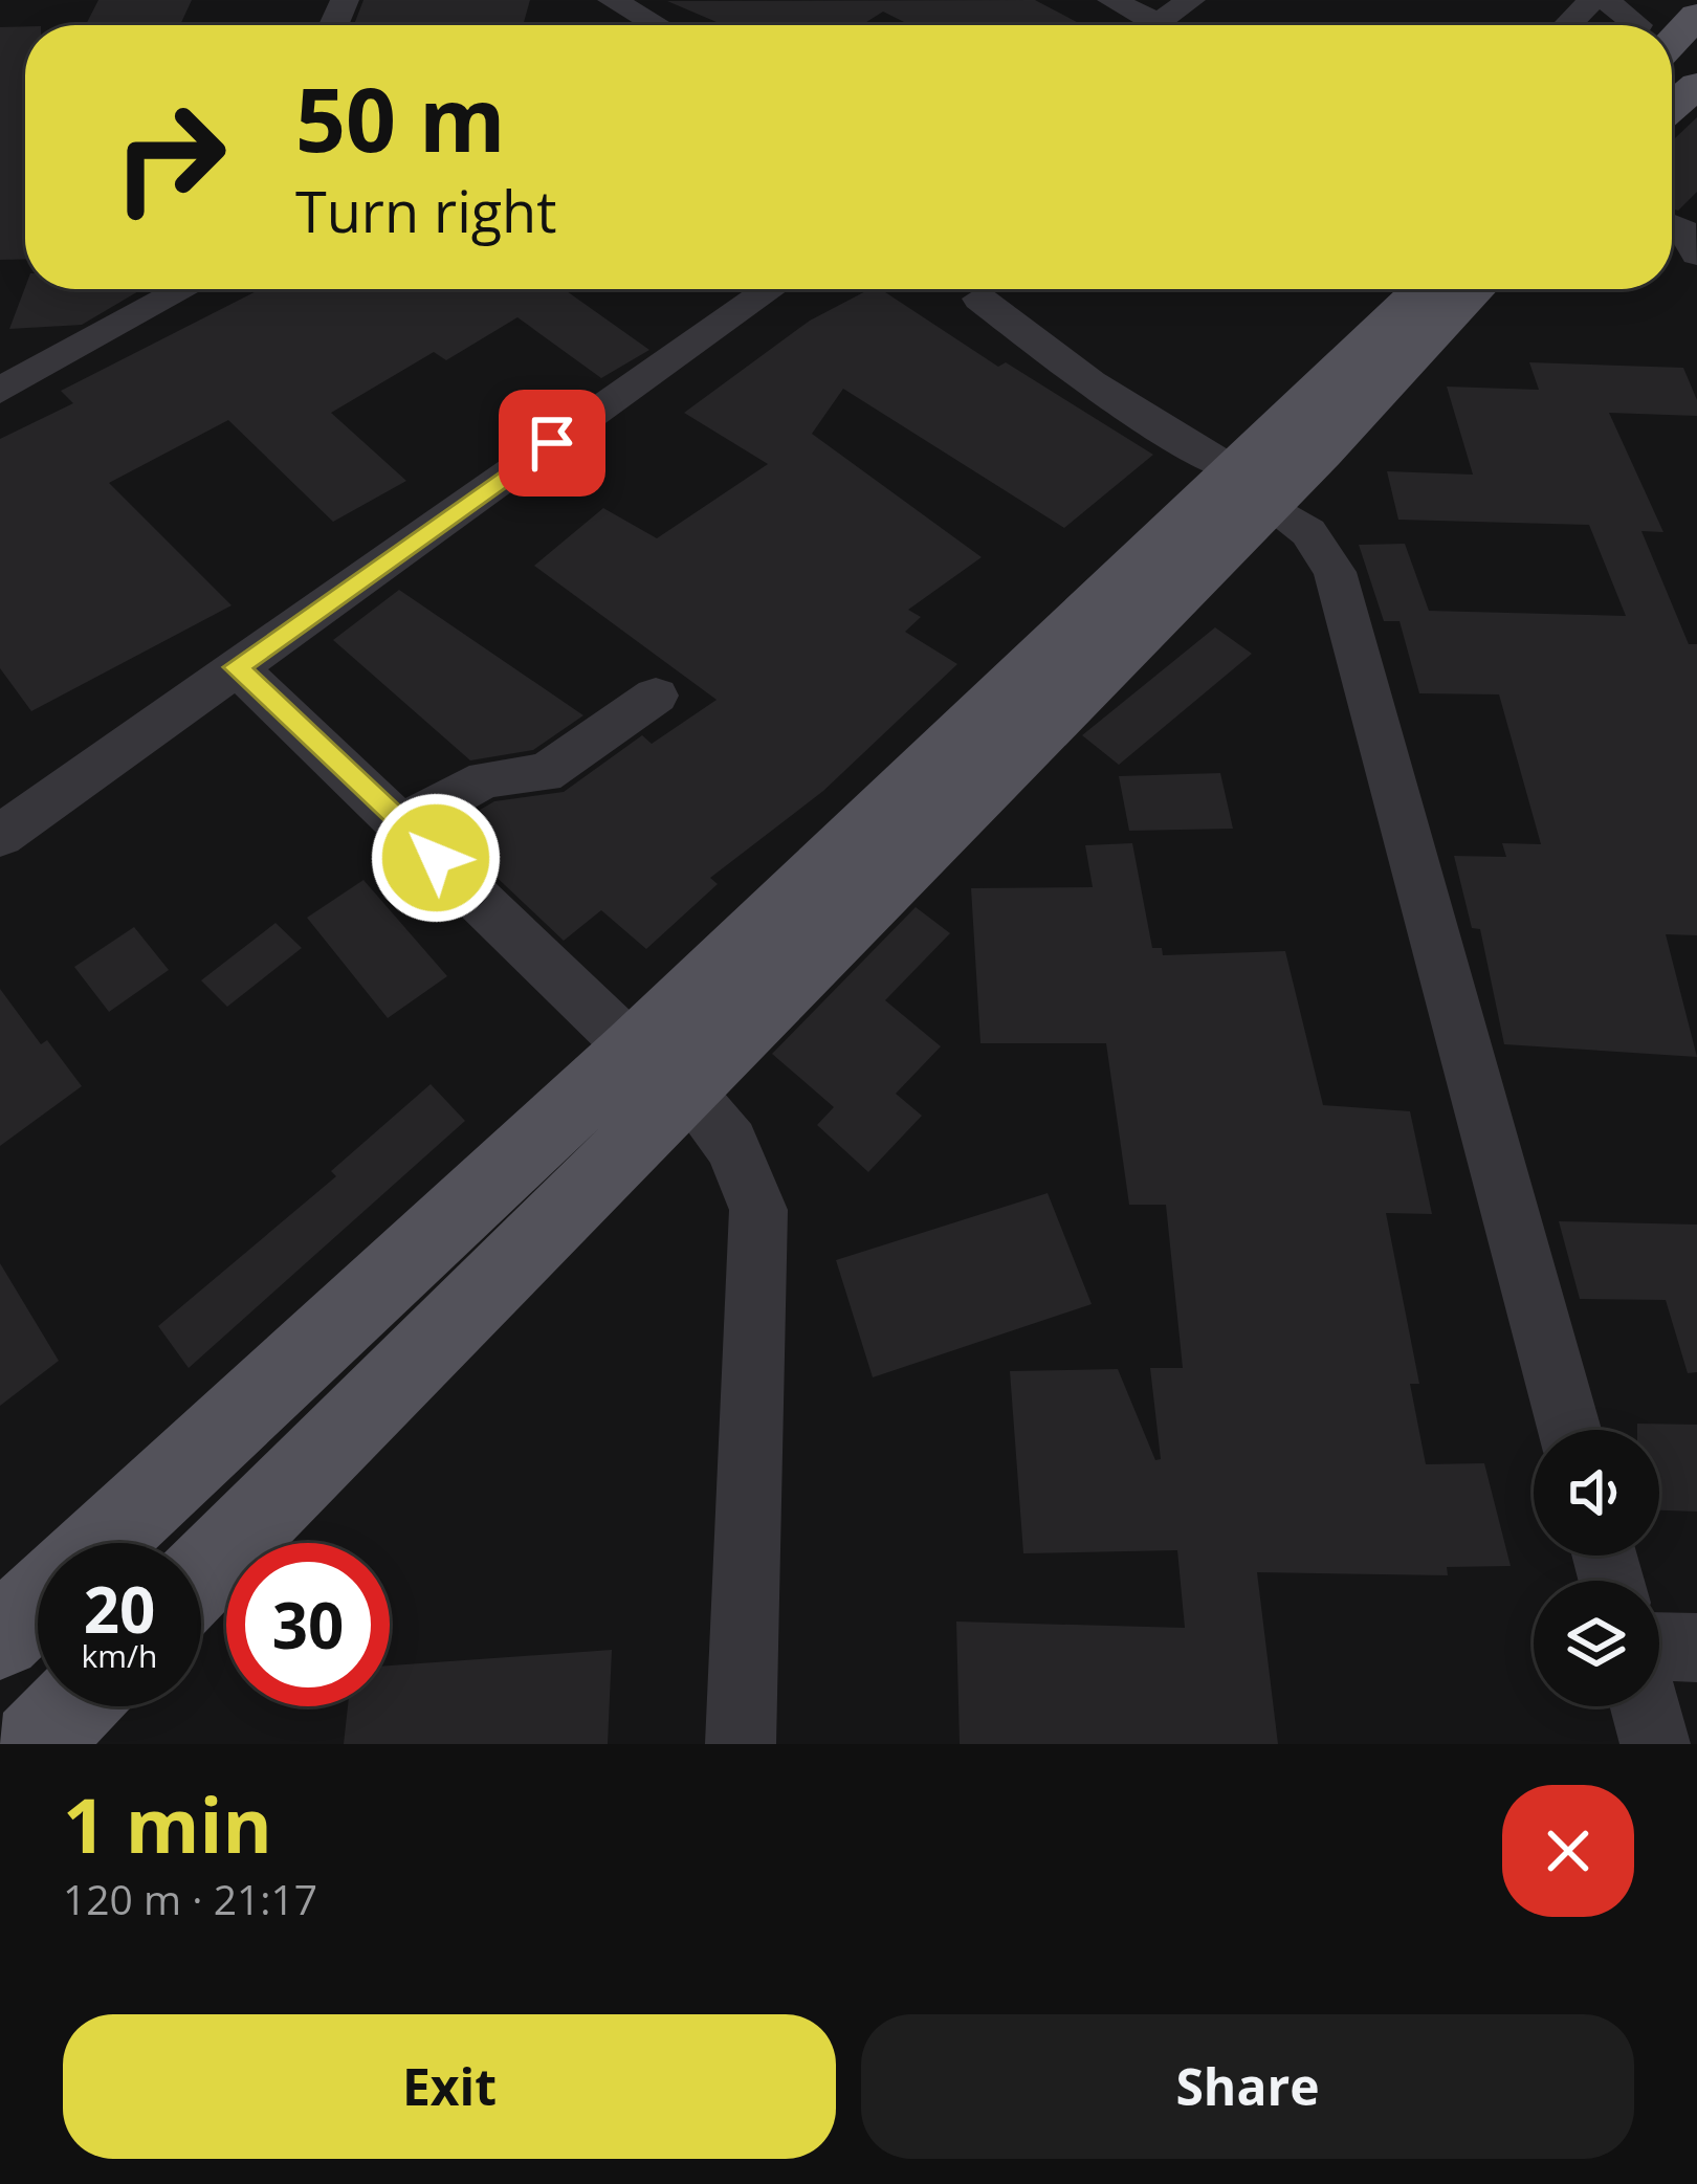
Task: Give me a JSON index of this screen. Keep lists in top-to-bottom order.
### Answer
{
  "page": {
    "turn": ["50 m", "Turn right"],
    "speed": "20 km/h",
    "limit": "30",
    "heading": ["1 min", "120 m · 21:17"],
    "buttons": ["Exit", "Share"]
  }
}
